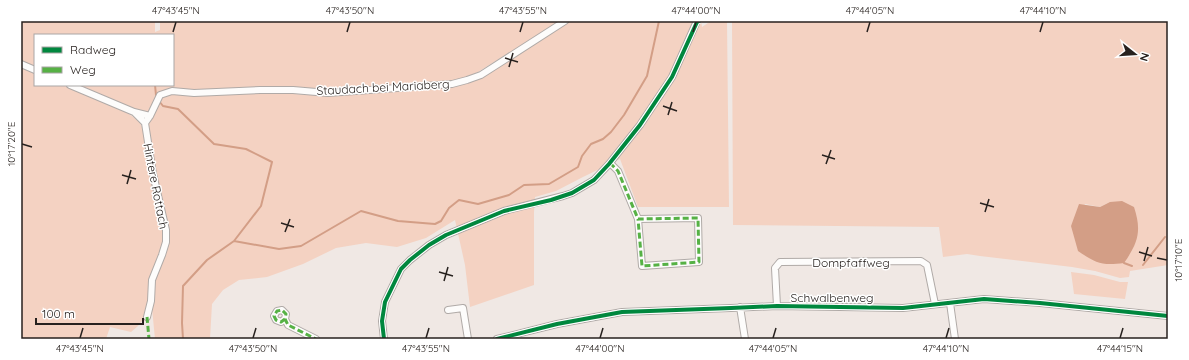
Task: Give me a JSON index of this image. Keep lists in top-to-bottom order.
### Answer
{
  "streets": {
    "street": [
      "Staudach bei Mariaberg",
      "Hintere Rottach",
      "Dompfaffweg",
      "Schwalbenweg"
    ]
  },
  "crossings": [
    ["Staudach bei Mariaberg", "Hintere Rottach"],
    ["Dompfaffweg", "Schwalbenweg"]
  ],
  "legend": ["Radweg", "Weg"],
  "scale_bar": "100 m",
  "north": "right",
  "coordinates": [
    "47°43'45\"N",
    "47°43'50\"N",
    "47°43'55\"N",
    "47°44'00\"N",
    "47°44'05\"N",
    "47°44'10\"N",
    "10°17'20\"E",
    "10°17'10\"E",
    "47°44'15\"N"
  ]
}
